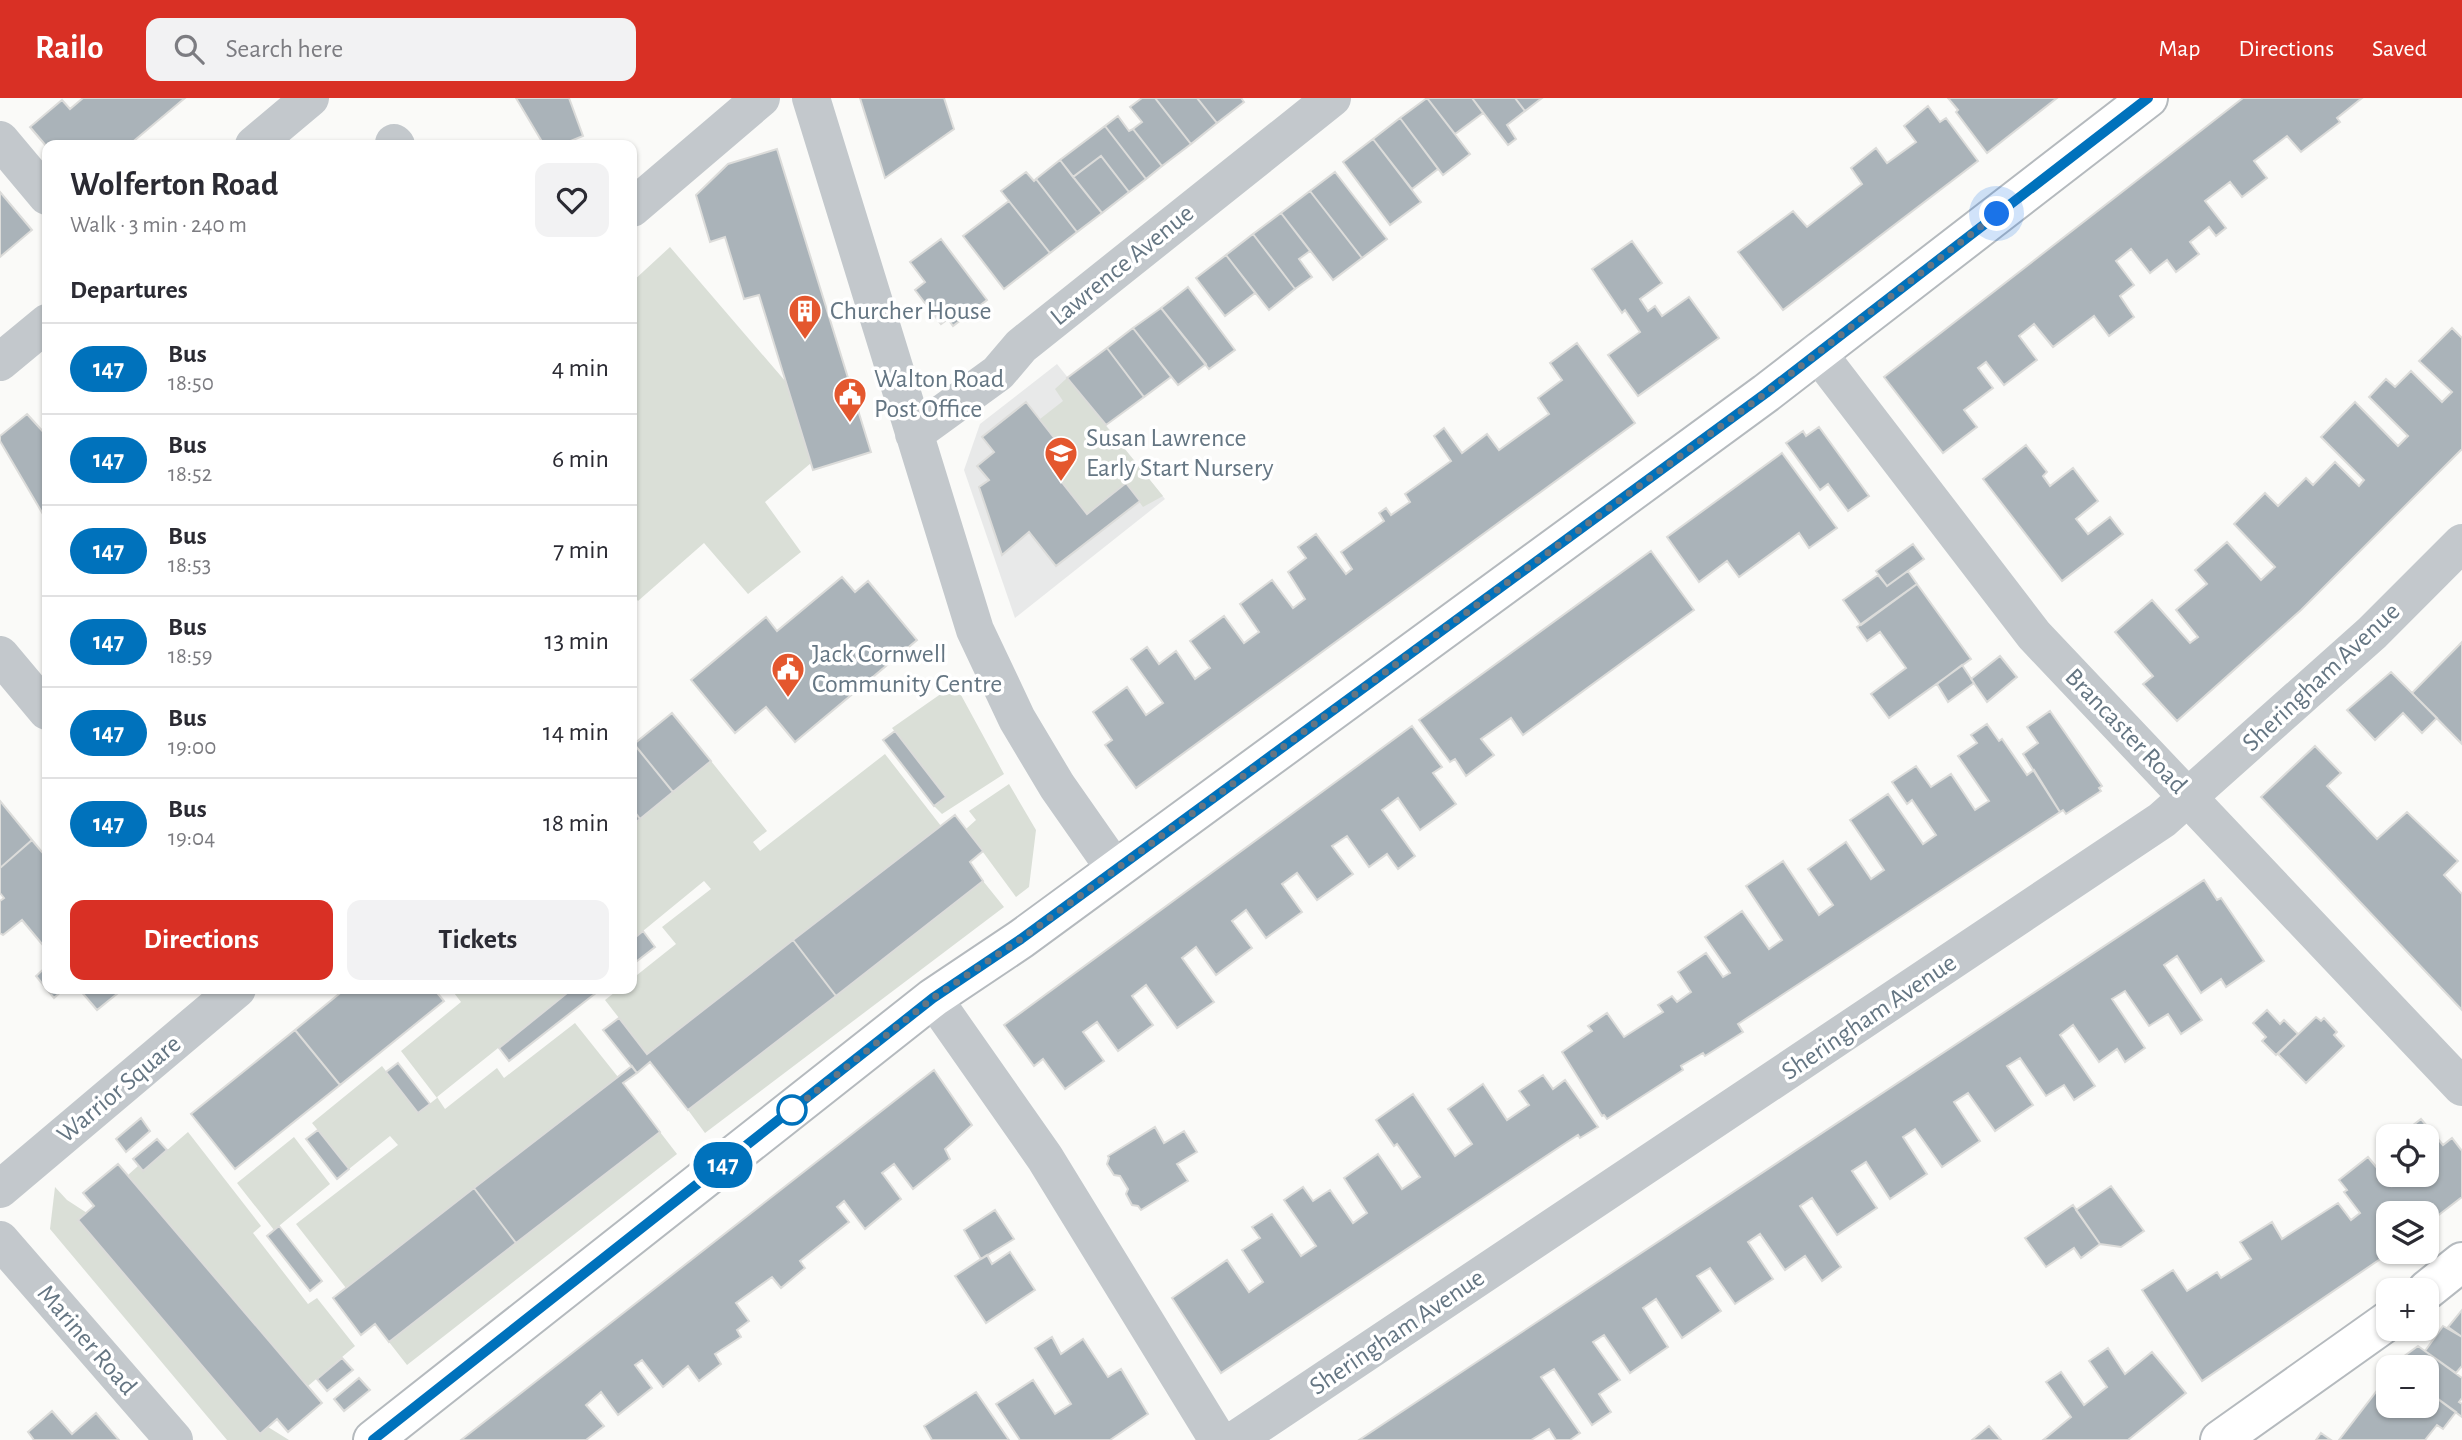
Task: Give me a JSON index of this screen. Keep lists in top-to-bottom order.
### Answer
{
  "streets": {
    "street": [
      "Lawrence Avenue",
      "Sheringham Avenue",
      "Brancaster Road",
      "Warrior Square",
      "Mariner Road"
    ]
  },
  "crossings": [
    ["Sheringham Avenue", "Brancaster Road"]
  ],
  "places": {
    "building": ["Churcher House"],
    "public building": ["Walton Road Post Office", "Jack Cornwell Community Centre"],
    "school or university": ["Susan Lawrence Early Start Nursery"]
  },
  "lines": ["bus line 147"],
  "page": {
    "header": "Railo",
    "search": "Search here",
    "nav": ["Map", "Directions", "Saved"],
    "on_map": "147",
    "heading": [
      ["Wolferton Road", "Walk · 3 min · 240 m"],
      "Departures"
    ],
    "list": [
      {
        "mark": "147",
        "name": "Bus",
        "note": "18:50",
        "value": "4 min"
      },
      {
        "mark": "147",
        "name": "Bus",
        "note": "18:52",
        "value": "6 min"
      },
      {
        "mark": "147",
        "name": "Bus",
        "note": "18:53",
        "value": "7 min"
      },
      {
        "mark": "147",
        "name": "Bus",
        "note": "18:59",
        "value": "13 min"
      },
      {
        "mark": "147",
        "name": "Bus",
        "note": "19:00",
        "value": "14 min"
      },
      {
        "mark": "147",
        "name": "Bus",
        "note": "19:04",
        "value": "18 min"
      }
    ],
    "buttons": ["Directions", "Tickets"],
    "map_buttons": ["+", "−"]
  }
}
